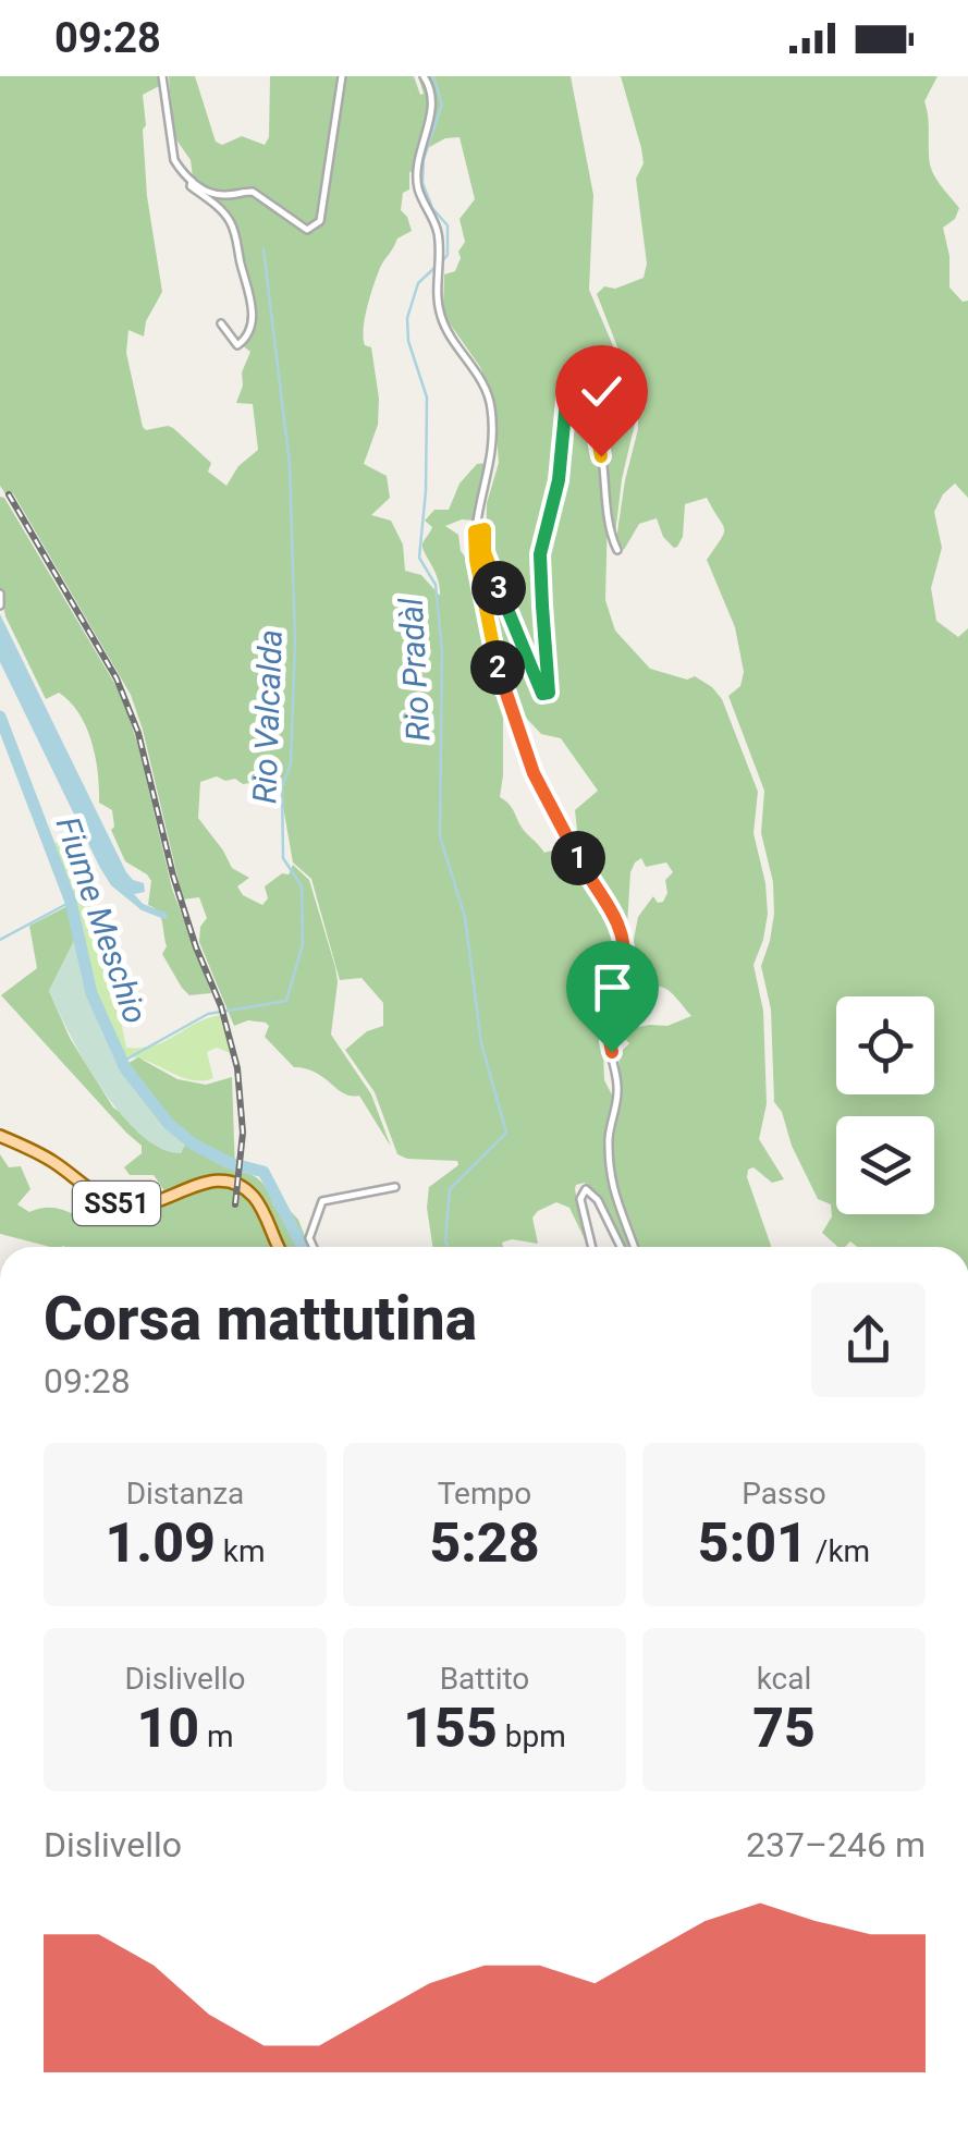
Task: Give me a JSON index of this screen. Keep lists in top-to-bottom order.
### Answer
{
  "streets": {
    "main road": ["SS51"]
  },
  "water": ["Rio Pradàl", "Rio Valcalda", "Fiume Meschio"],
  "page": {
    "status": "09:28",
    "pins": ["3", "2", "1"],
    "heading": ["Corsa mattutina", "09:28"],
    "stats": [
      ["Distanza", "1.09 km"],
      ["Tempo", "5:28"],
      ["Passo", "5:01 /km"],
      ["Dislivello", "10 m"],
      ["Battito", "155 bpm"],
      ["kcal", "75"]
    ],
    "chart": ["Dislivello", "237–246 m"]
  }
}
